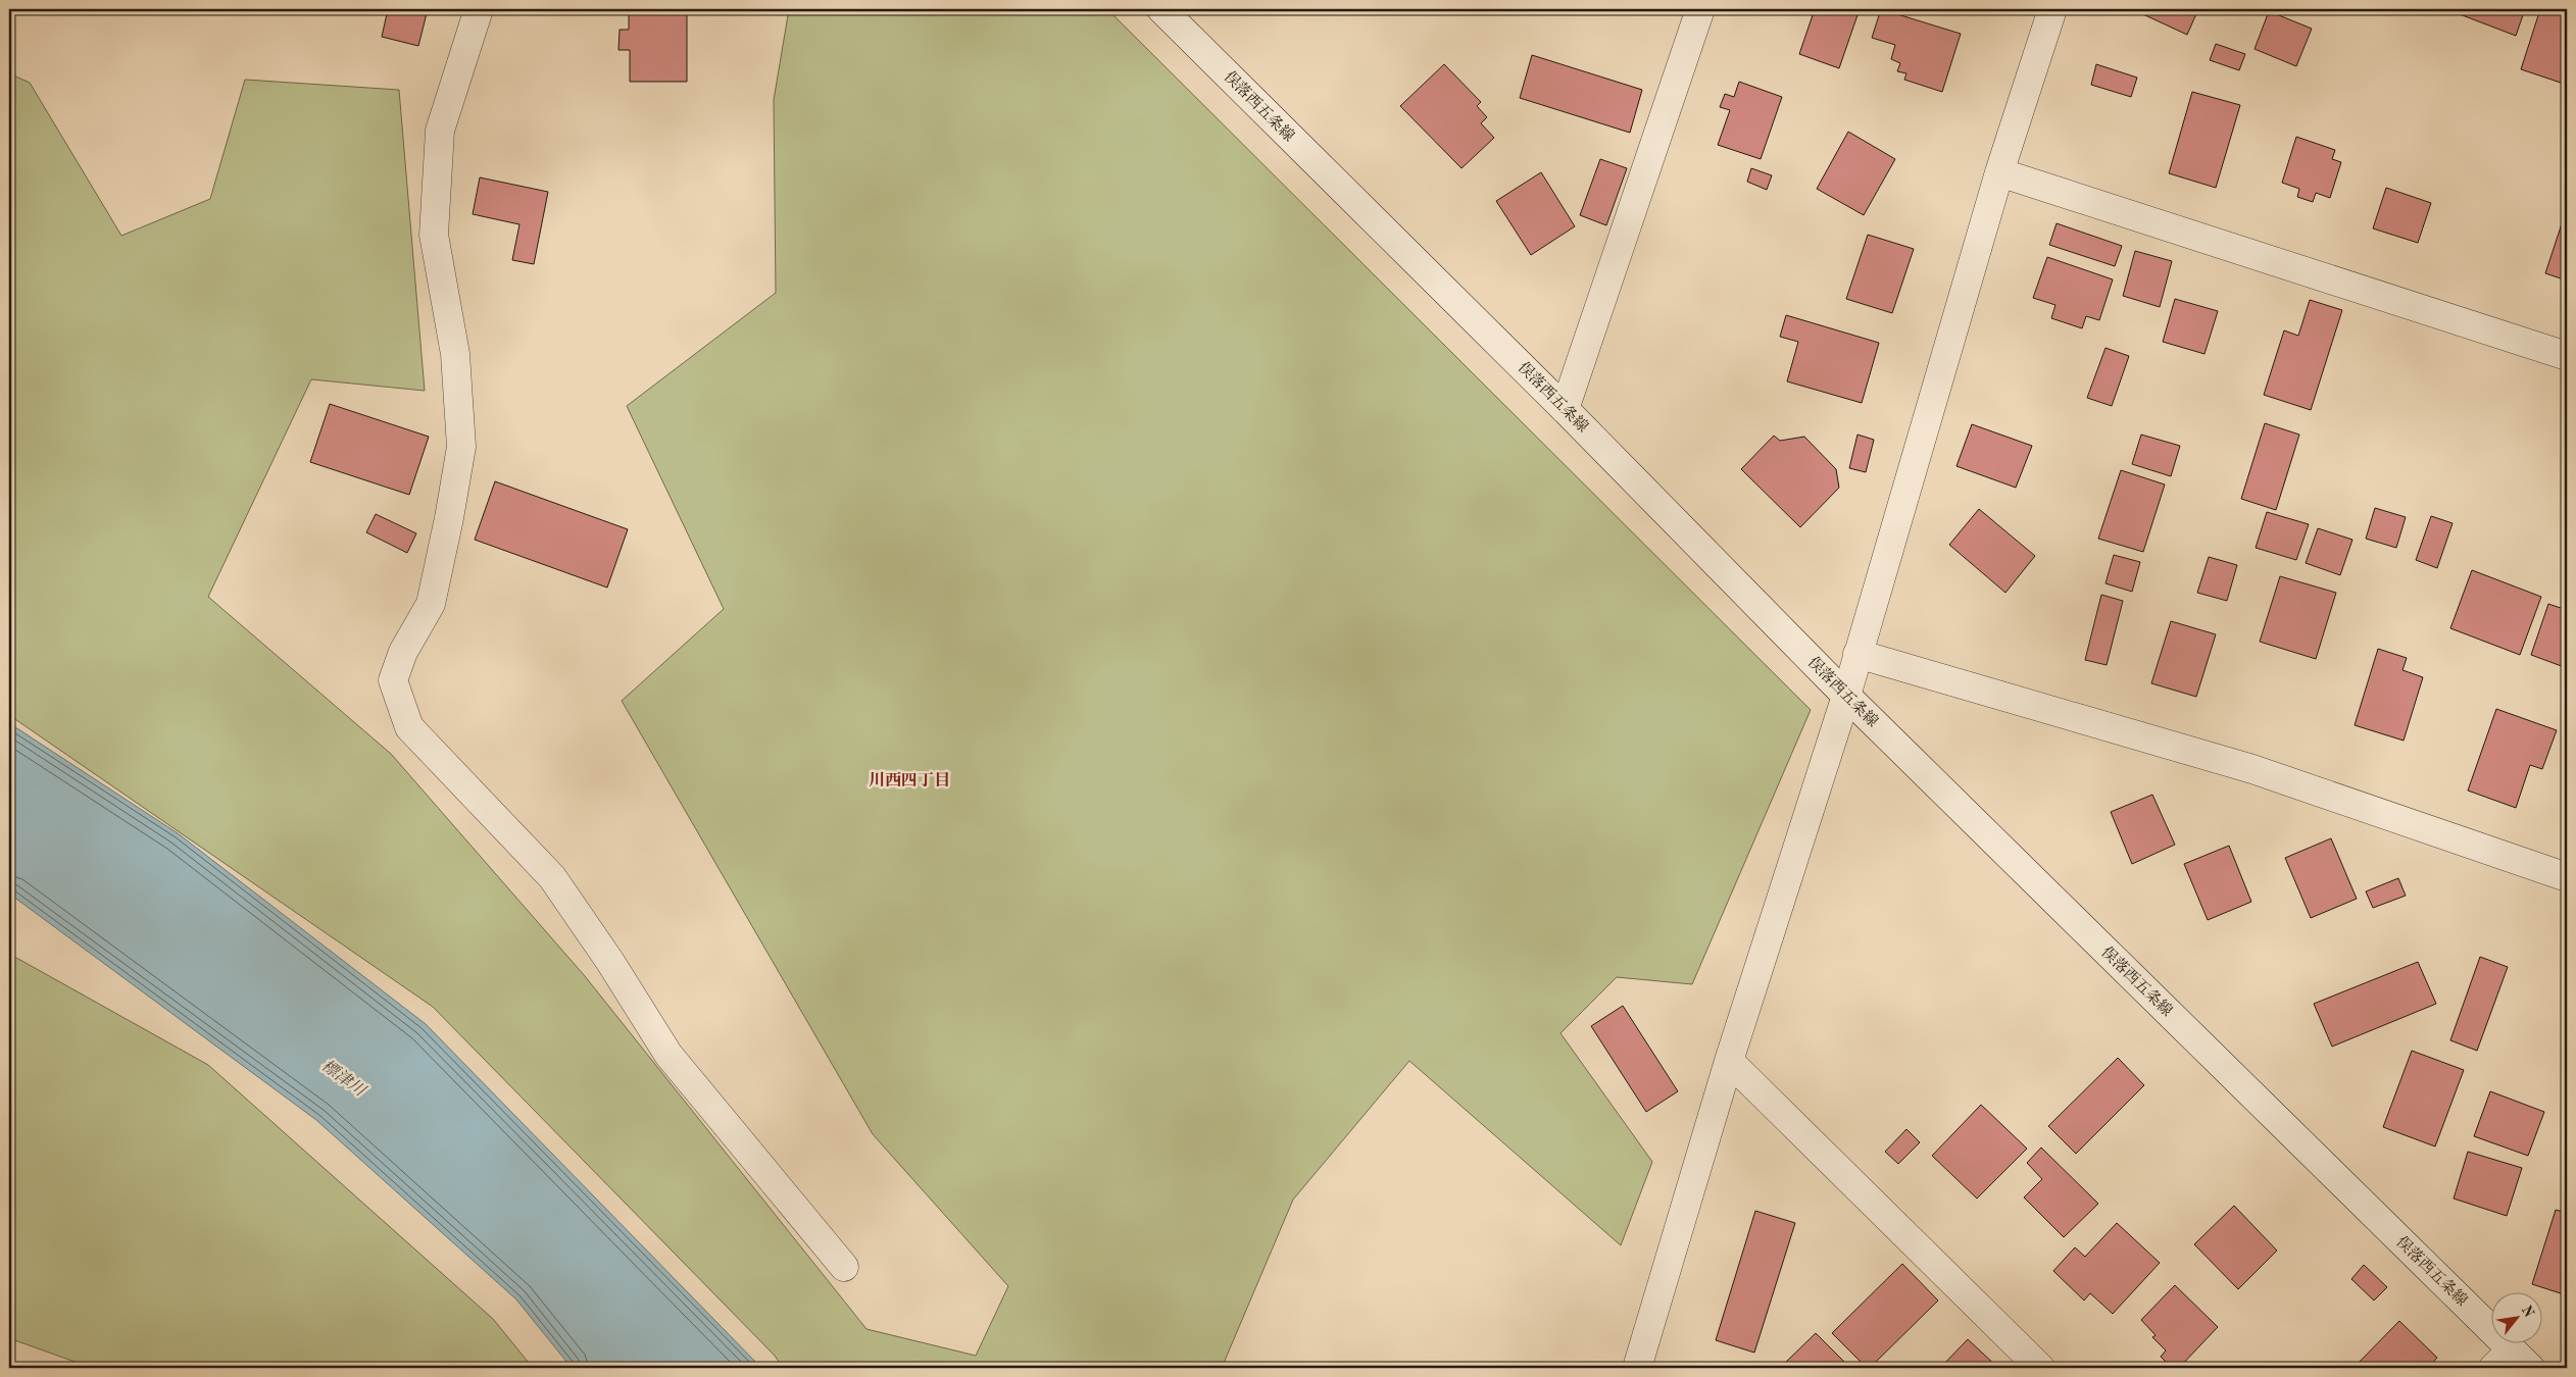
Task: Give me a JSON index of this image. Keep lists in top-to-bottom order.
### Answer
{
  "streets": {
    "street": ["俣落西五条線"]
  },
  "districts": ["川西四丁目"],
  "water": ["標津川"],
  "north": "top right"
}
